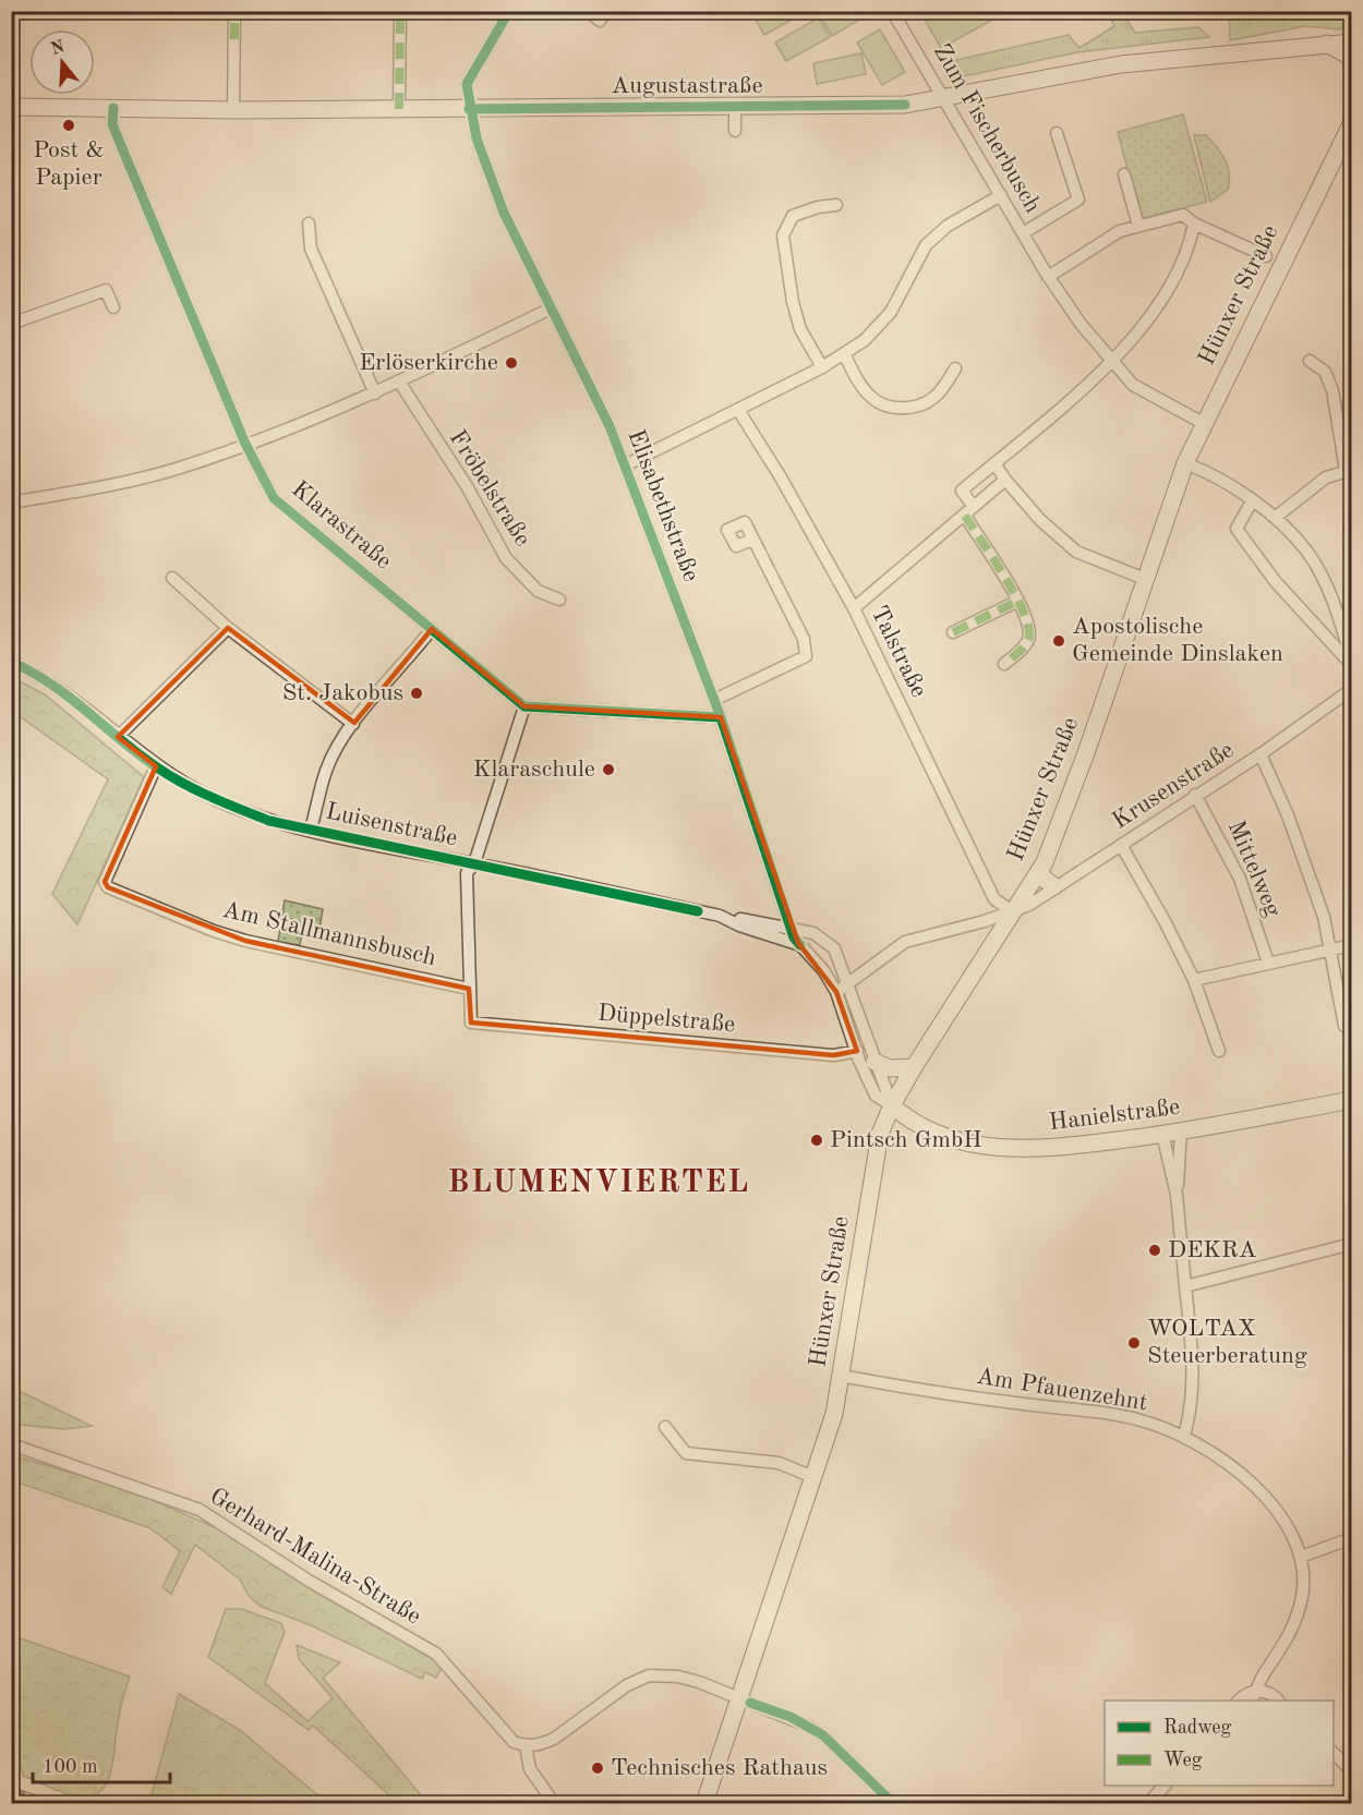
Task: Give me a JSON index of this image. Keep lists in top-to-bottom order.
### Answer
{
  "streets": {
    "main road": ["Augustastraße", "Hünxer Straße", "Hanielstraße"],
    "street": [
      "Zum Fischerbusch",
      "Fröbelstraße",
      "Elisabethstraße",
      "Klarastraße",
      "Talstraße",
      "Krusenstraße",
      "Luisenstraße",
      "Mittelweg",
      "Am Stallmannsbusch",
      "Düppelstraße",
      "Am Pfauenzehnt",
      "Gerhard-Malina-Straße"
    ]
  },
  "crossings": [
    ["Augustastraße", "Zum Fischerbusch"],
    ["Augustastraße", "Elisabethstraße"],
    ["Augustastraße", "Klarastraße"],
    ["Zum Fischerbusch", "Hünxer Straße"],
    ["Hünxer Straße", "Krusenstraße"],
    ["Hünxer Straße", "Luisenstraße"],
    ["Hünxer Straße", "Hanielstraße"],
    ["Hünxer Straße", "Am Pfauenzehnt"],
    ["Elisabethstraße", "Luisenstraße"],
    ["Krusenstraße", "Mittelweg"],
    ["Luisenstraße", "Am Stallmannsbusch"],
    ["Luisenstraße", "Düppelstraße"],
    ["Luisenstraße", "Hanielstraße"],
    ["Am Stallmannsbusch", "Düppelstraße"]
  ],
  "districts": ["BLUMENVIERTEL"],
  "places": [
    "Post & Papier",
    "Erlöserkirche",
    "Apostolische Gemeinde Dinslaken",
    "St. Jakobus",
    "Klaraschule",
    "Pintsch GmbH",
    "DEKRA",
    "WOLTAX Steuerberatung",
    "Technisches Rathaus"
  ],
  "legend": ["Radweg", "Weg"],
  "scale_bar": "100 m",
  "north": "top"
}
